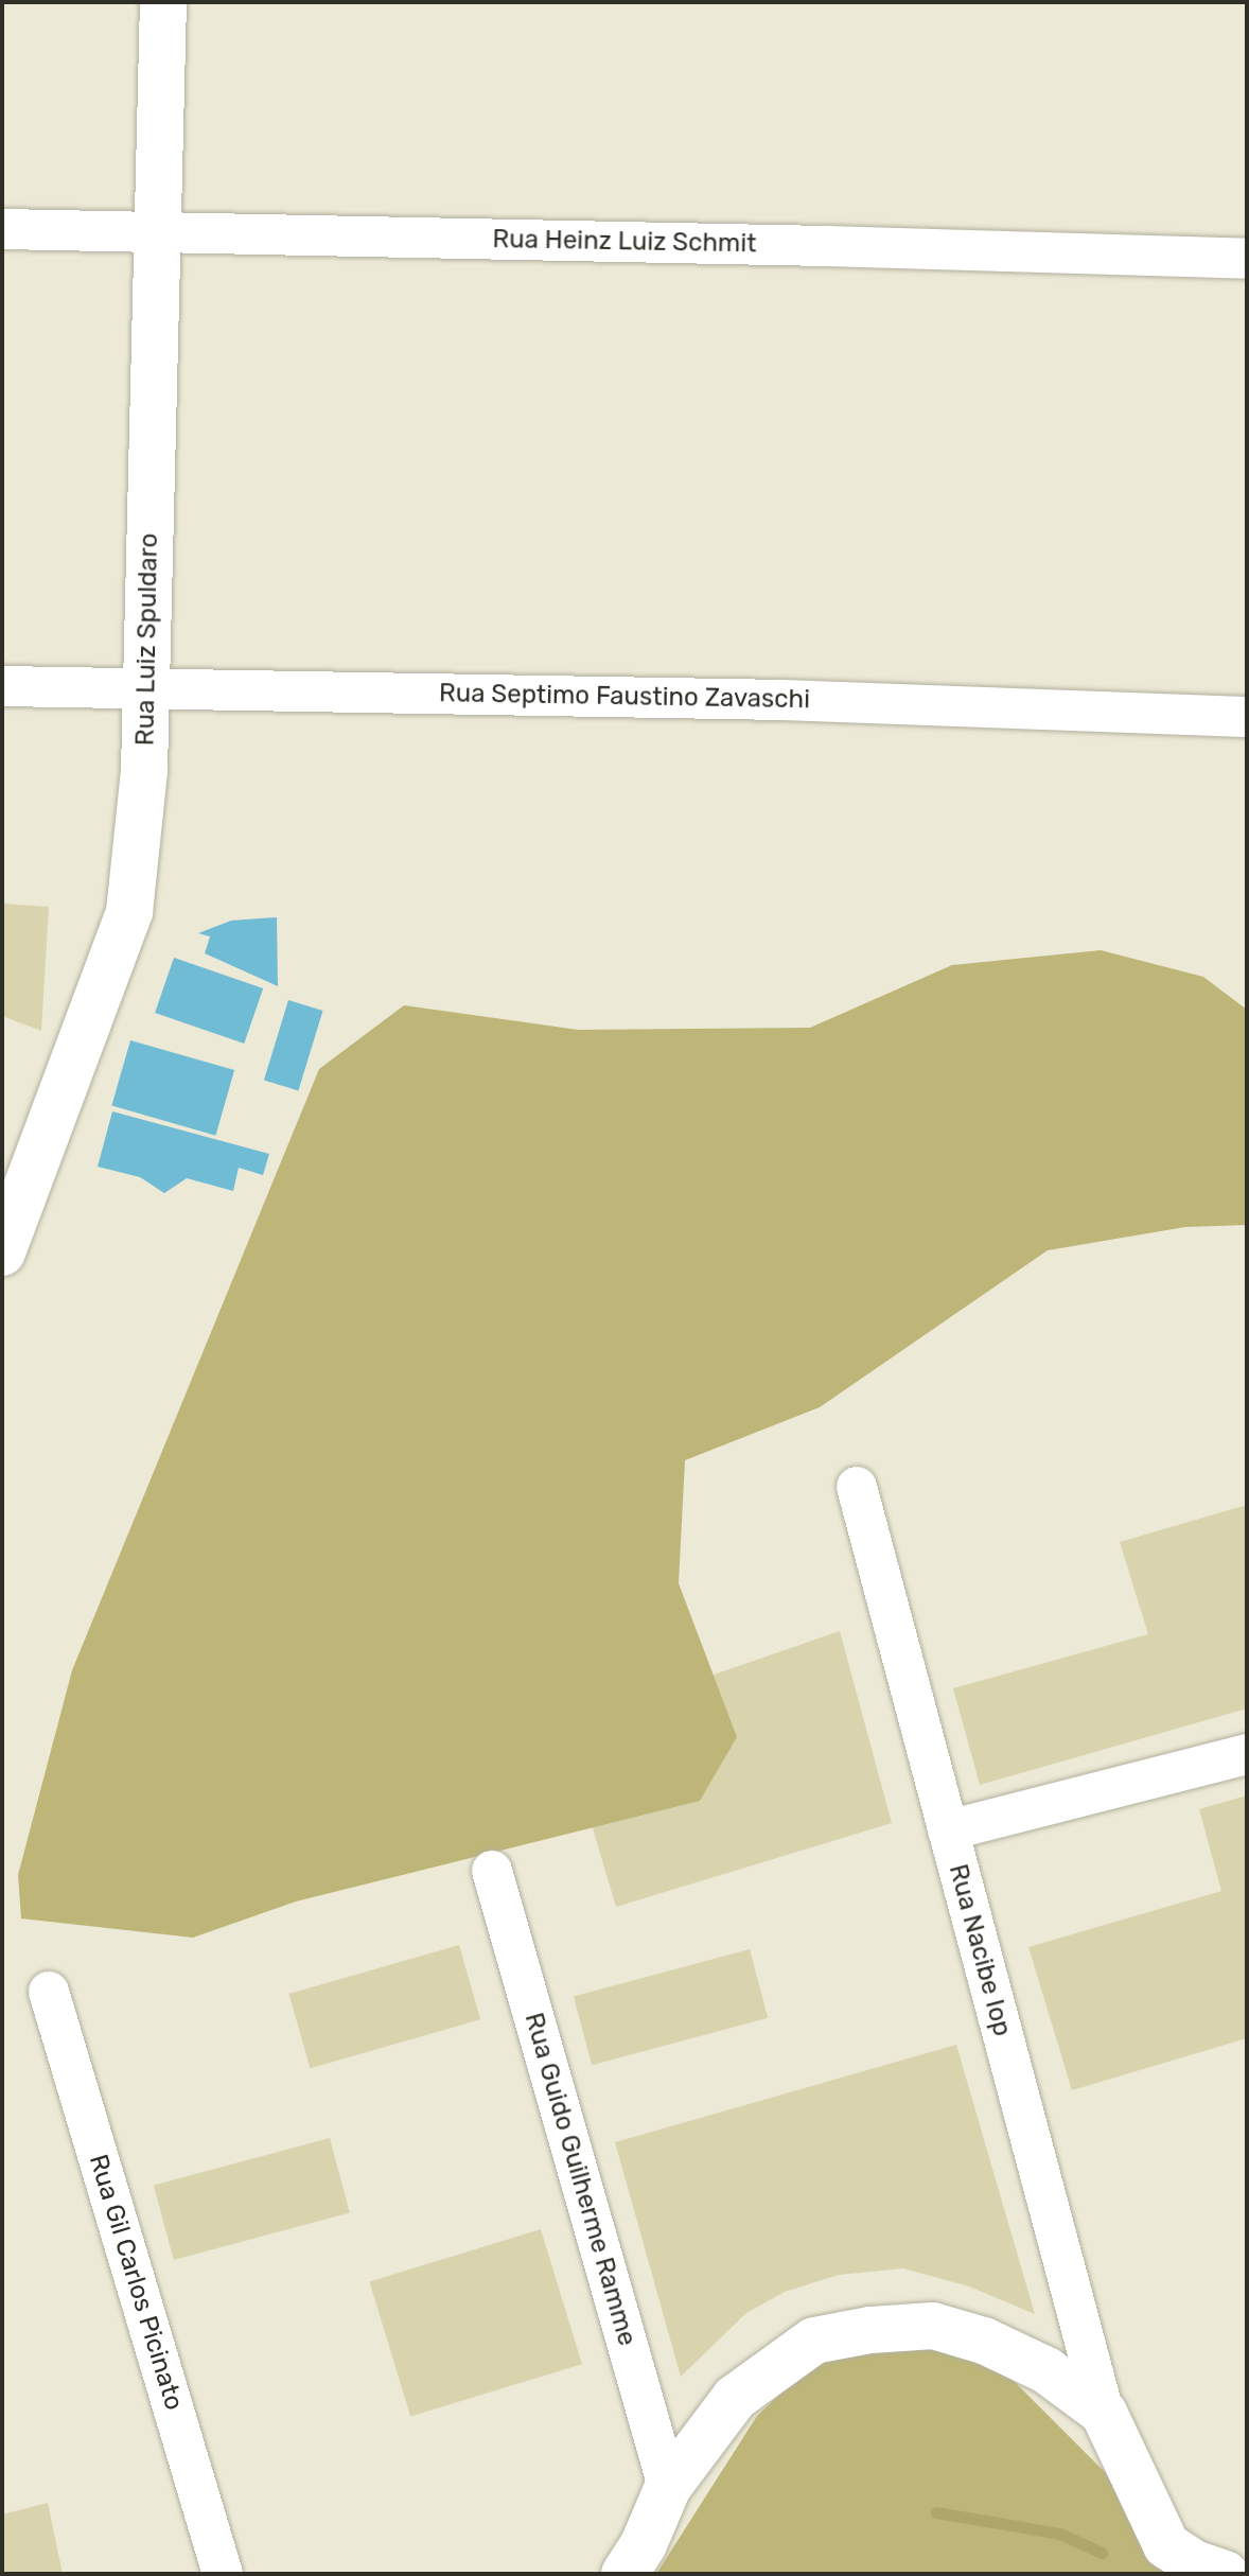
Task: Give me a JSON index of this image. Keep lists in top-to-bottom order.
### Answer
{
  "streets": {
    "street": [
      "Rua Heinz Luiz Schmit",
      "Rua Luiz Spuldaro",
      "Rua Septimo Faustino Zavaschi",
      "Rua Nacibe Iop",
      "Rua Guido Guilherme Ramme",
      "Rua Gil Carlos Picinato"
    ]
  },
  "crossings": [
    ["Rua Heinz Luiz Schmit", "Rua Luiz Spuldaro"],
    ["Rua Luiz Spuldaro", "Rua Septimo Faustino Zavaschi"]
  ]
}
